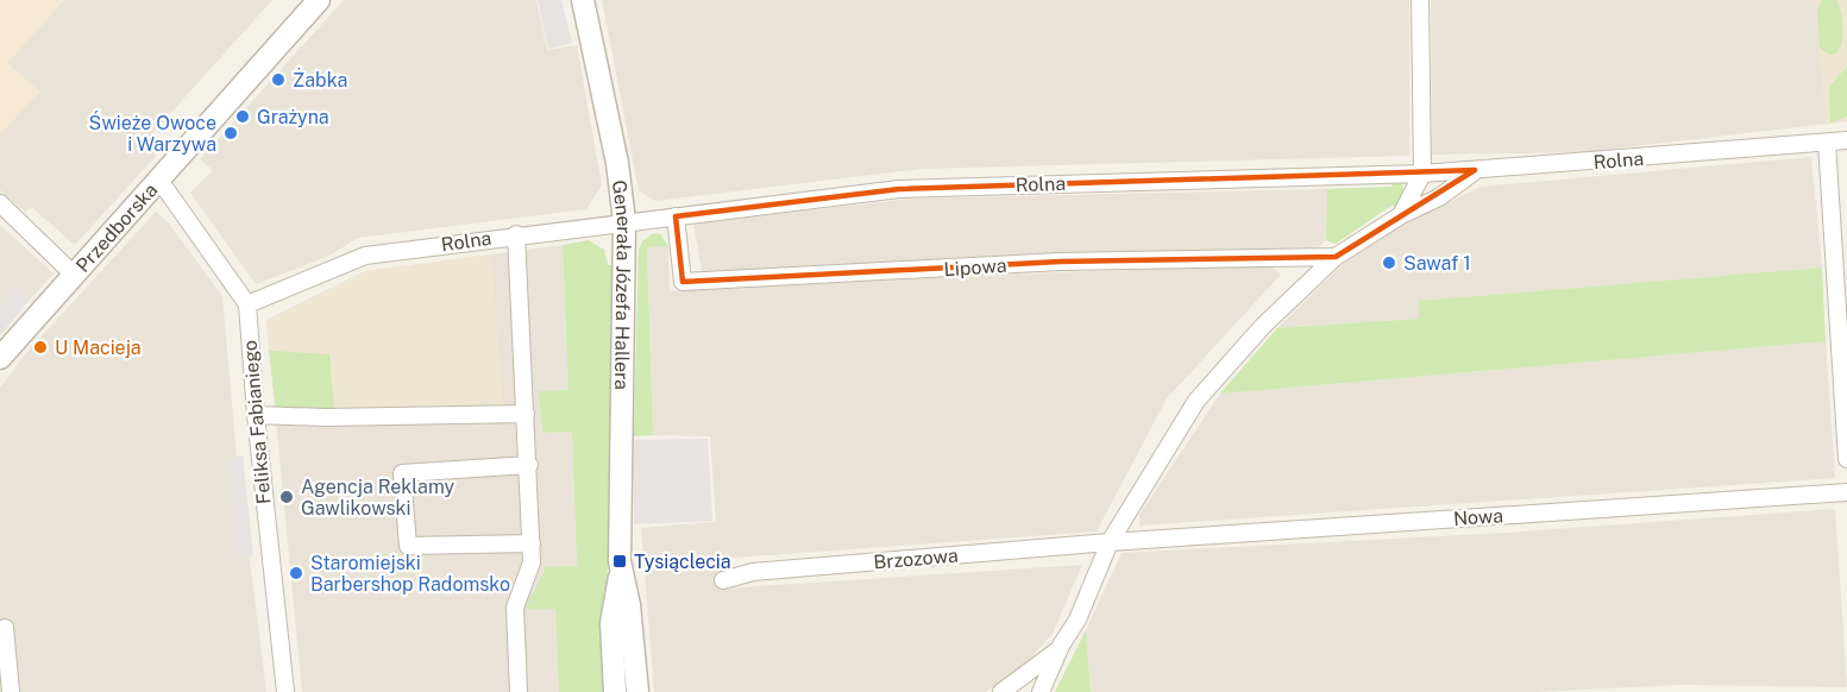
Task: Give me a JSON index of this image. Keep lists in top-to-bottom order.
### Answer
{
  "streets": {
    "street": [
      "Rolna",
      "Przedborska",
      "Lipowa",
      "Generała Józefa Hallera",
      "Feliksa Fabianiego",
      "Nowa",
      "Brzozowa"
    ]
  },
  "crossings": [
    ["Rolna", "Lipowa"],
    ["Rolna", "Generała Józefa Hallera"],
    ["Rolna", "Feliksa Fabianiego"],
    ["Nowa", "Brzozowa"]
  ],
  "places": {
    "other": [
      "Żabka",
      "Grażyna",
      "Świeże Owoce i Warzywa",
      "Sawaf 1",
      "U Macieja",
      "Agencja Reklamy Gawlikowski",
      "Staromiejski Barbershop Radomsko"
    ],
    "transit": ["Tysiąclecia"]
  }
}
